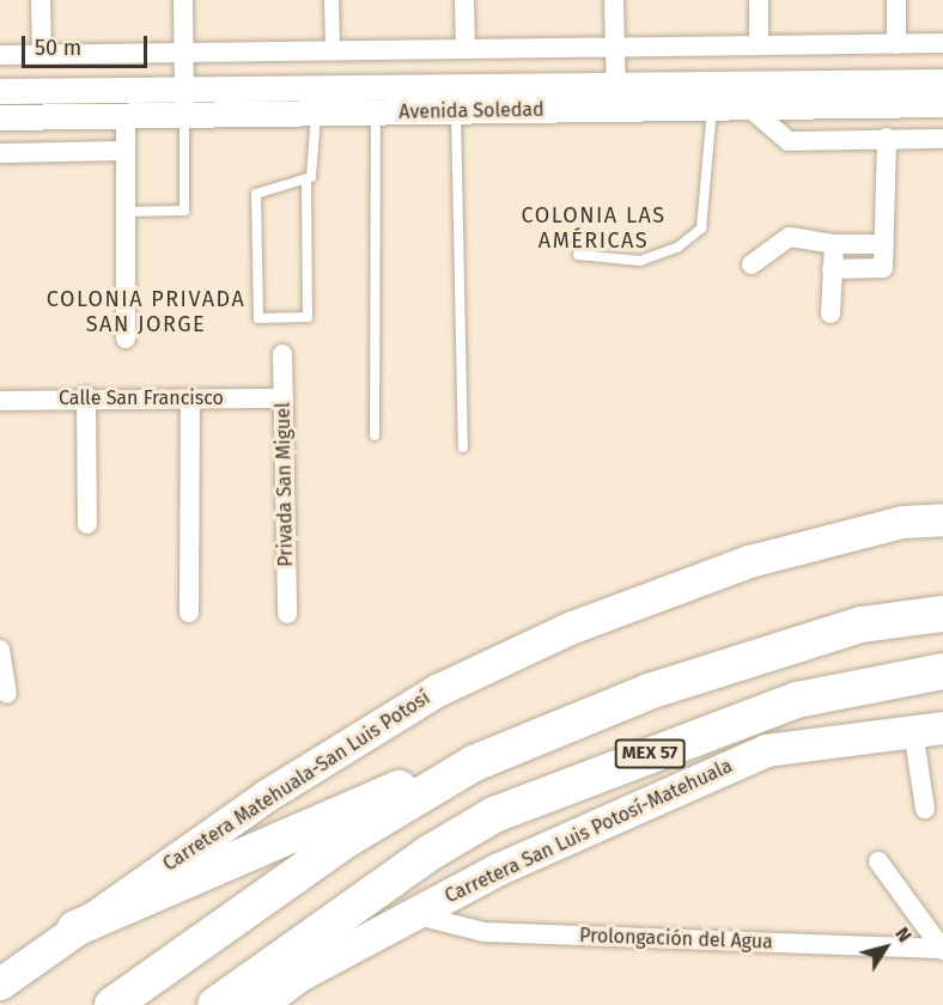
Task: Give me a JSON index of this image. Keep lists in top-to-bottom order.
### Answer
{
  "streets": {
    "highway": ["MEX 57"],
    "main road": ["Carretera Matehuala-San Luis Potosí", "Carretera San Luis Potosí-Matehuala"],
    "street": [
      "Avenida Soledad",
      "Calle San Francisco",
      "Privada San Miguel",
      "Prolongación del Agua"
    ]
  },
  "crossings": [
    ["Calle San Francisco", "Privada San Miguel"],
    ["Carretera San Luis Potosí-Matehuala", "Prolongación del Agua"]
  ],
  "districts": ["COLONIA LAS AMÉRICAS", "COLONIA PRIVADA SAN JORGE"],
  "scale_bar": "50 m",
  "north": "top right"
}
